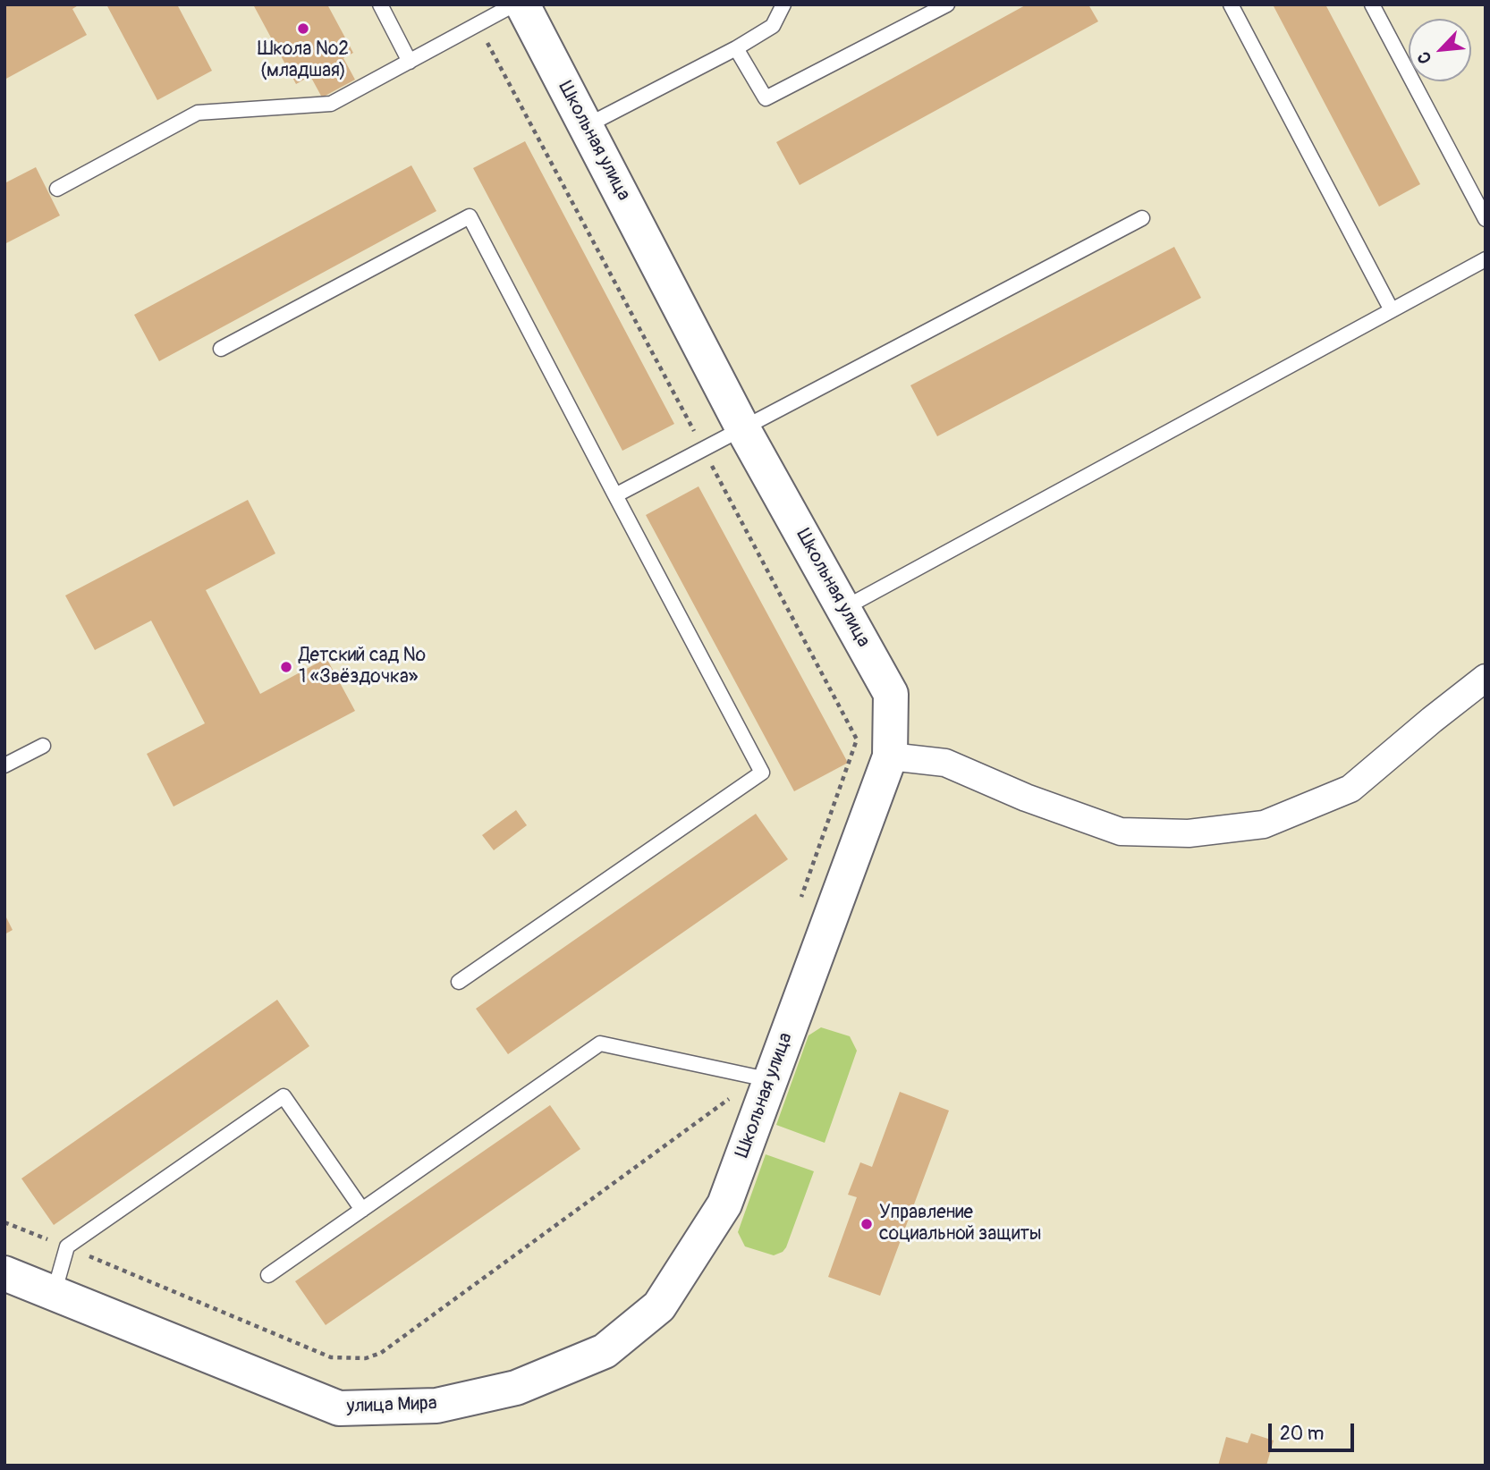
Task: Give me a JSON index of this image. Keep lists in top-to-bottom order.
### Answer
{
  "streets": {
    "street": ["Школьная улица", "улица Мира"]
  },
  "crossings": [
    ["Школьная улица", "улица Мира"]
  ],
  "places": ["Школа №2 (младшая)", "Детский сад № 1 «Звёздочка»", "Управление социальной защиты"],
  "scale_bar": "20 m",
  "north": "bottom left"
}
